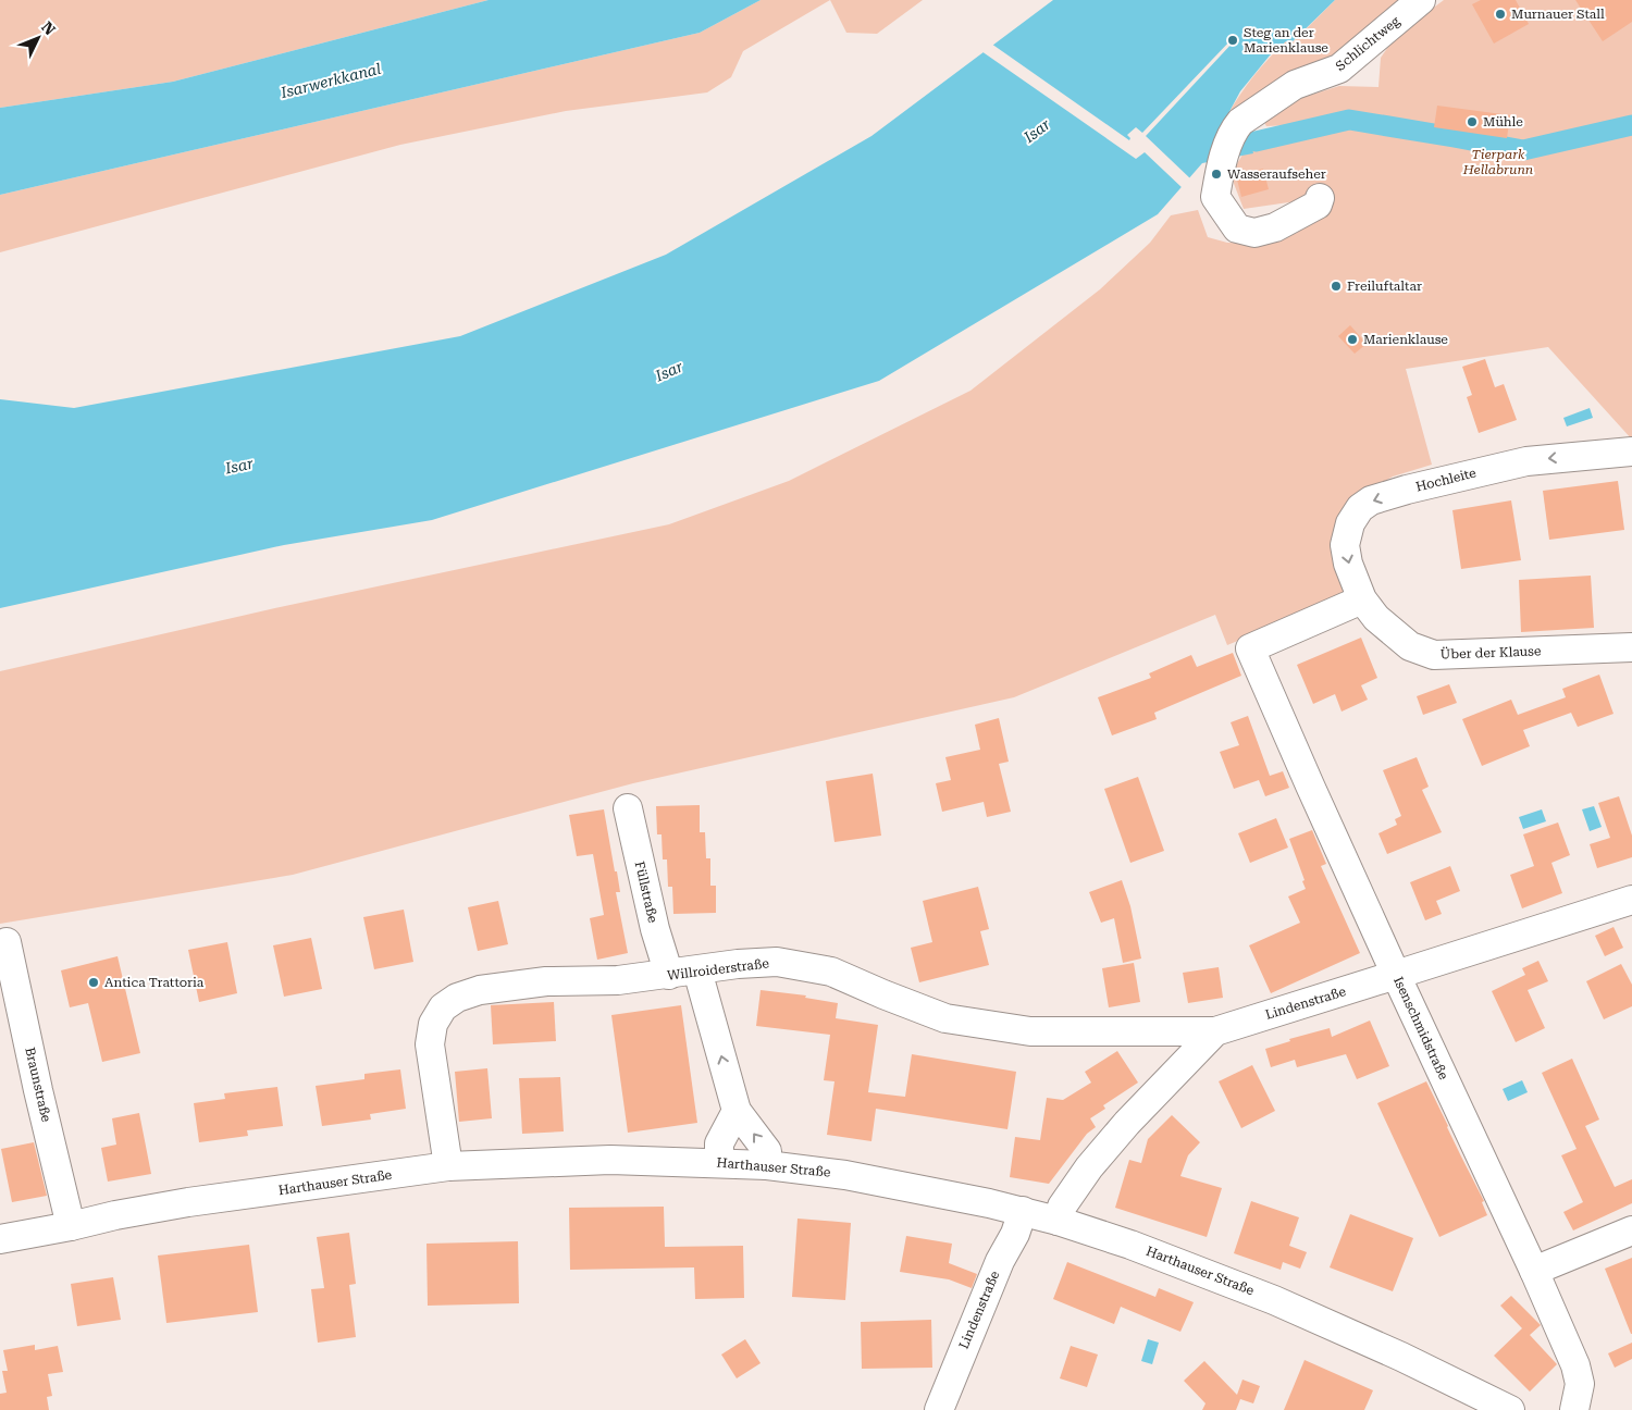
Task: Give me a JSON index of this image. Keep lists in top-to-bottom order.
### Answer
{
  "streets": {
    "street": [
      "Schlichtweg",
      "Hochleite",
      "Über der Klause",
      "Füllstraße",
      "Willroiderstraße",
      "Lindenstraße",
      "Isenschmidstraße",
      "Braunstraße",
      "Harthauser Straße"
    ]
  },
  "crossings": [
    ["Hochleite", "Über der Klause"],
    ["Hochleite", "Isenschmidstraße"],
    ["Über der Klause", "Isenschmidstraße"],
    ["Füllstraße", "Willroiderstraße"],
    ["Willroiderstraße", "Lindenstraße"],
    ["Willroiderstraße", "Harthauser Straße"],
    ["Lindenstraße", "Isenschmidstraße"],
    ["Lindenstraße", "Harthauser Straße"],
    ["Braunstraße", "Harthauser Straße"]
  ],
  "one_way": ["Hochleite"],
  "water": ["Isarwerkkanal", "Isar"],
  "parks": ["Tierpark Hellabrunn"],
  "places": [
    "Murnauer Stall",
    "Steg an der Marienklause",
    "Mühle",
    "Wasseraufseher",
    "Freiluftaltar",
    "Marienklause",
    "Antica Trattoria"
  ],
  "north": "top right"
}
